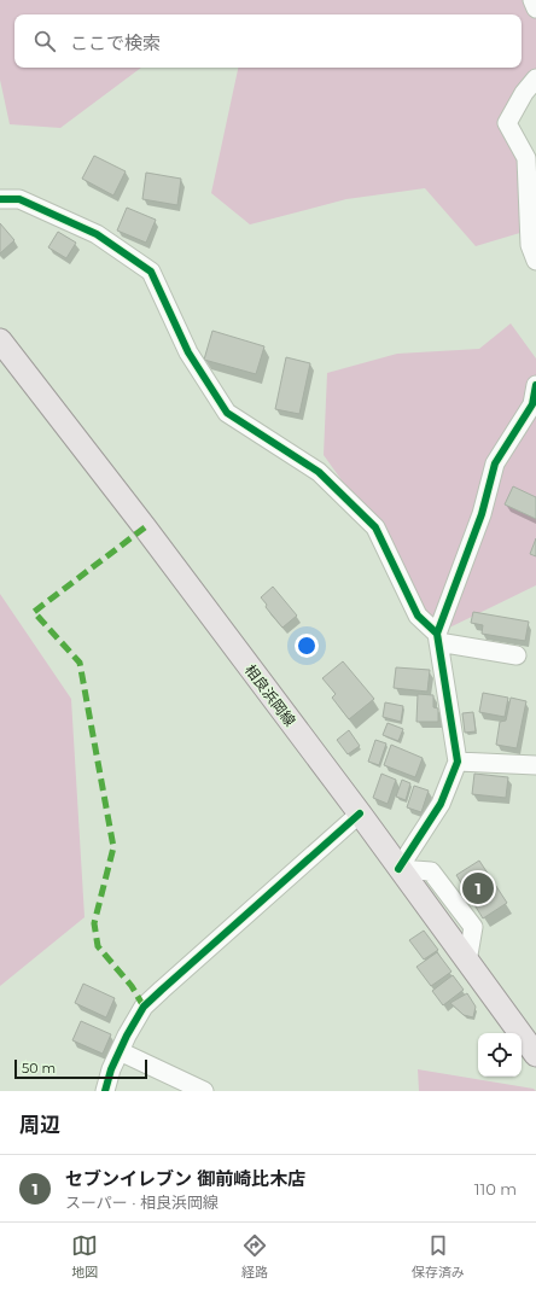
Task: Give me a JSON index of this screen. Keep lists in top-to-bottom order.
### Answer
{
  "streets": {
    "main road": ["相良浜岡線"]
  },
  "scale_bar": "50 m",
  "page": {
    "search": "ここで検索",
    "pins": "1",
    "scale": "50 m",
    "heading": "周辺",
    "list": [
      {
        "mark": "1",
        "name": "セブンイレブン 御前崎比木店",
        "note": "スーパー · 相良浜岡線",
        "value": "110 m"
      }
    ],
    "nav": ["地図", "経路", "保存済み"]
  }
}
